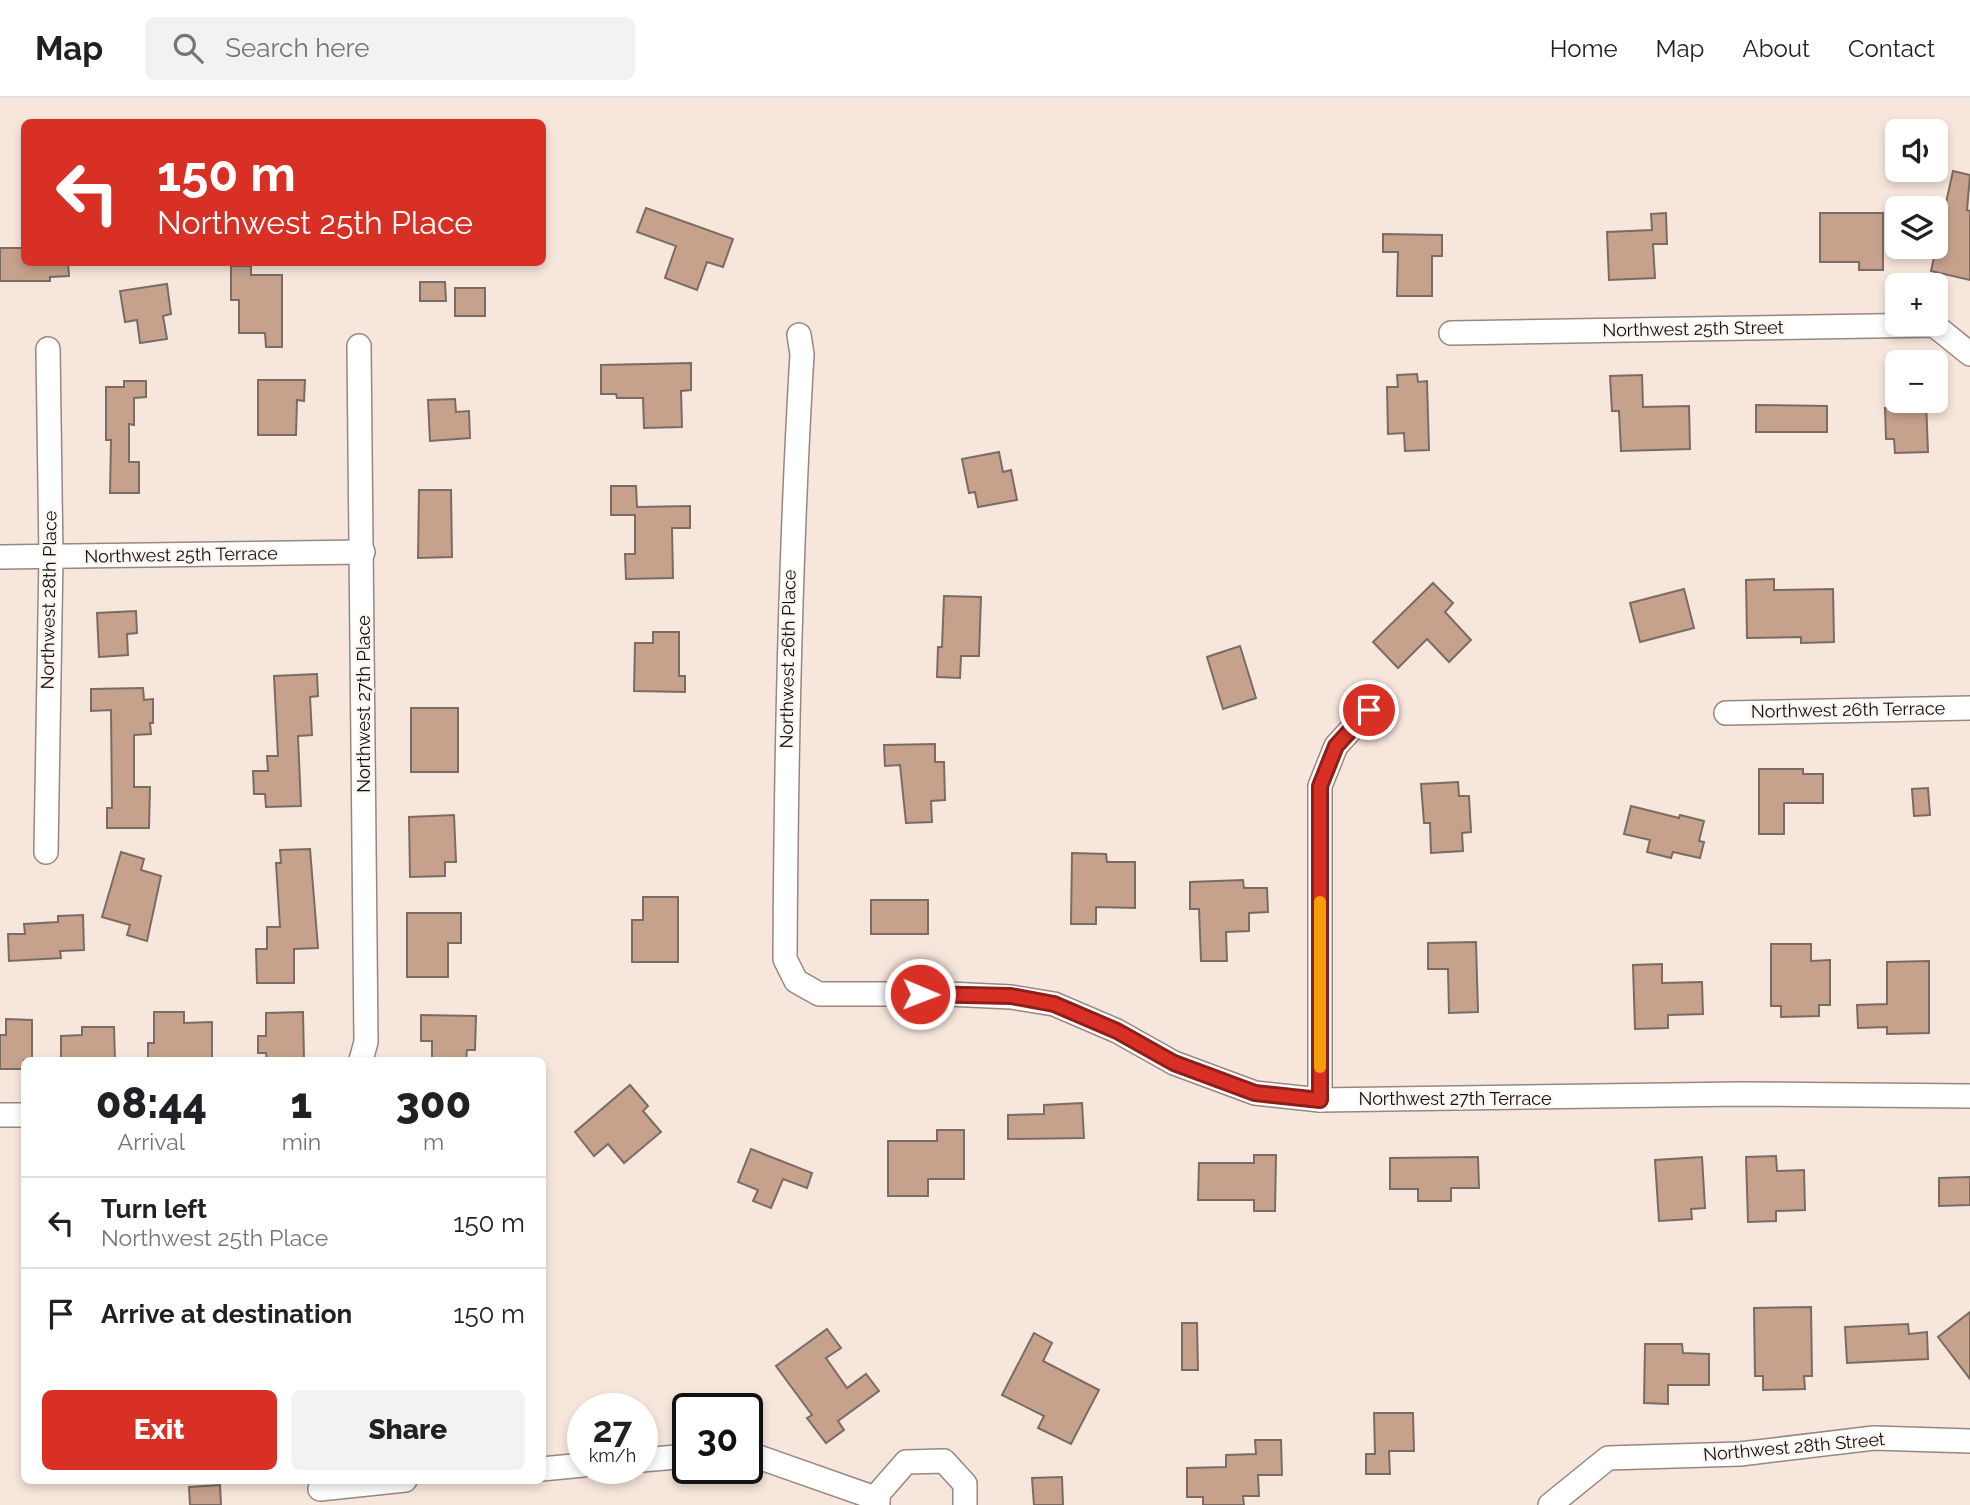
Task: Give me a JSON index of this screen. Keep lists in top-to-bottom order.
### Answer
{
  "streets": {
    "street": [
      "Northwest 25th Street",
      "Northwest 25th Terrace",
      "Northwest 28th Place",
      "Northwest 26th Place",
      "Northwest 27th Place",
      "Northwest 26th Terrace",
      "Northwest 27th Terrace",
      "Northwest 28th Street"
    ]
  },
  "crossings": [
    ["Northwest 25th Terrace", "Northwest 28th Place"],
    ["Northwest 25th Terrace", "Northwest 27th Place"],
    ["Northwest 26th Place", "Northwest 27th Terrace"]
  ],
  "page": {
    "header": "Map",
    "search": "Search here",
    "nav": [
      "Home",
      "Map",
      "About",
      "Contact"
    ],
    "map_buttons": ["+", "−"],
    "turn": ["150 m", "Northwest 25th Place"],
    "eta": [
      "08:44",
      "Arrival",
      "1",
      "min",
      "300",
      "m"
    ],
    "list": [
      {
        "name": "Turn left",
        "note": "Northwest 25th Place",
        "value": "150 m"
      },
      {
        "name": "Arrive at destination",
        "value": "150 m"
      }
    ],
    "buttons": ["Exit", "Share"],
    "speed": "27 km/h",
    "limit": "30"
  }
}
